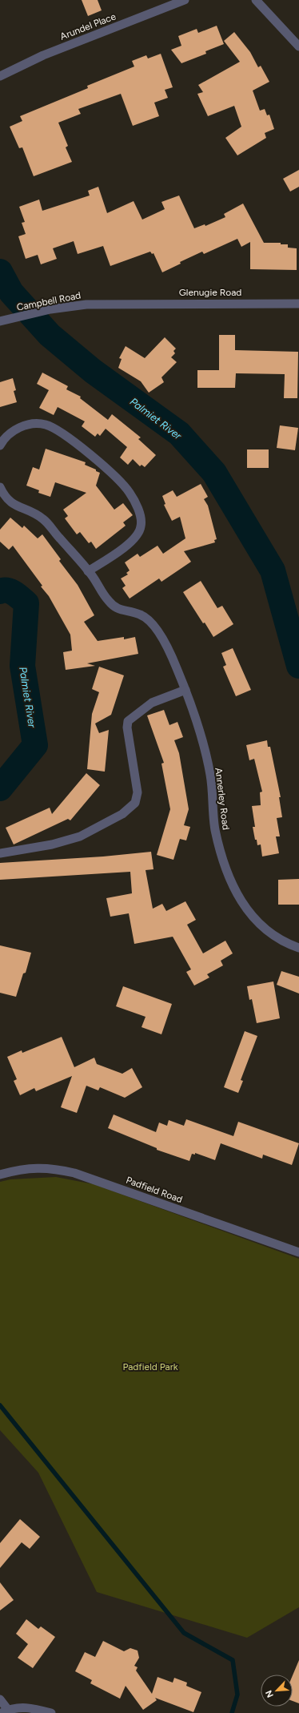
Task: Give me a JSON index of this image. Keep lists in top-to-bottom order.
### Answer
{
  "streets": {
    "street": [
      "Arundel Place",
      "Glenugie Road",
      "Campbell Road",
      "Annerley Road",
      "Padfield Road"
    ]
  },
  "crossings": [
    ["Glenugie Road", "Campbell Road"]
  ],
  "water": ["Palmiet River"],
  "parks": ["Padfield Park"],
  "north": "bottom left"
}
